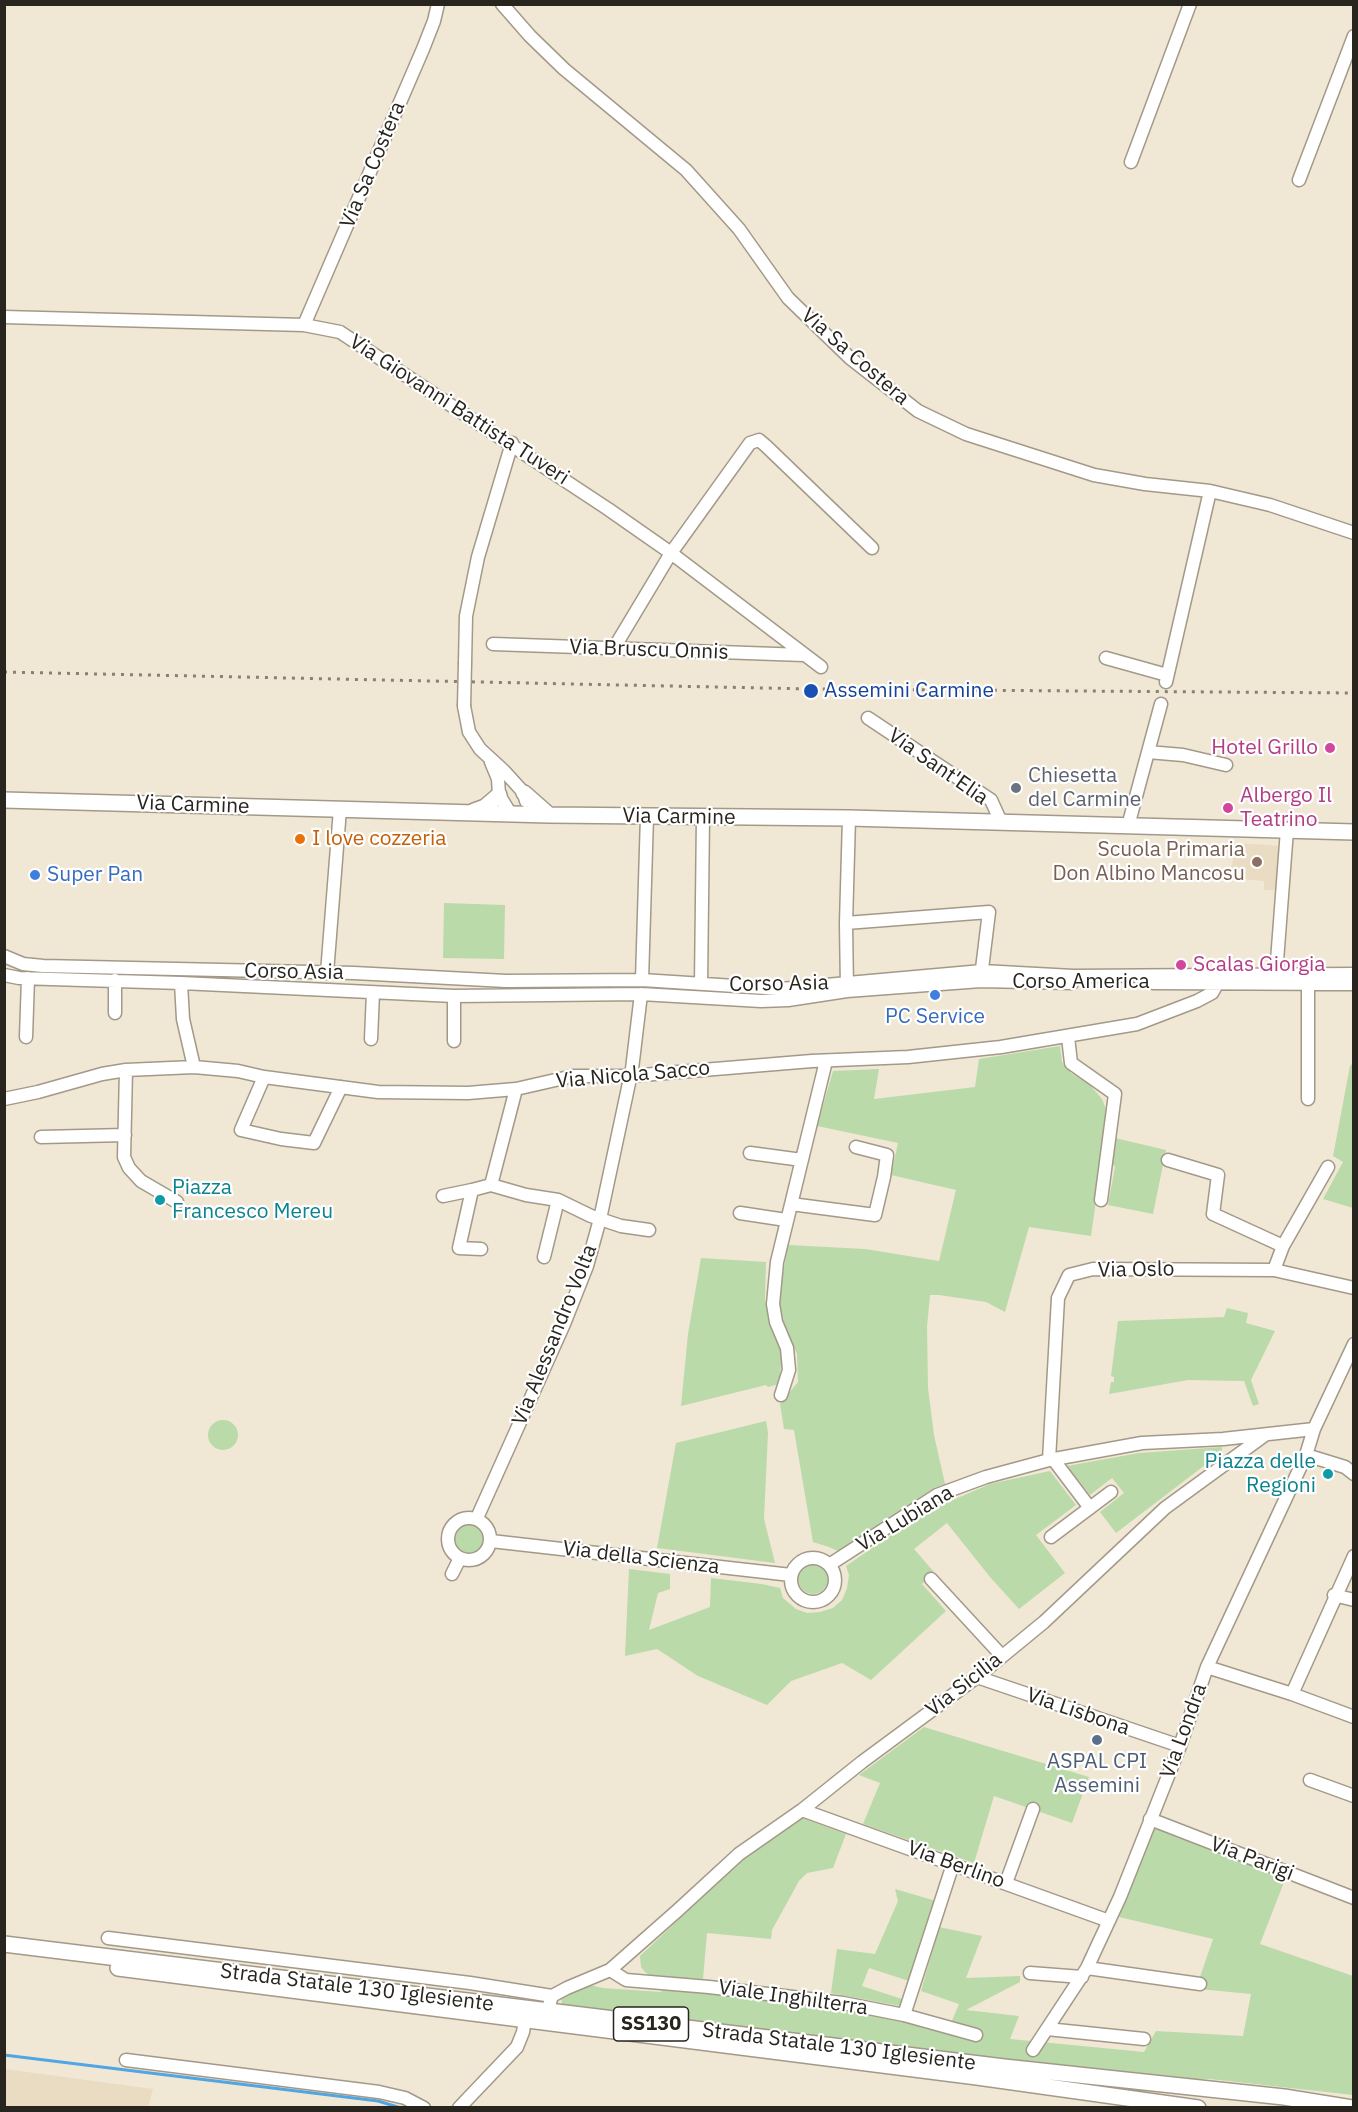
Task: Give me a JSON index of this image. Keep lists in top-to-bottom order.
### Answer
{
  "streets": {
    "main road": ["Via Carmine", "Strada Statale 130 Iglesiente", "SS130"],
    "street": [
      "Via Sa Costera",
      "Via Giovanni Battista Tuveri",
      "Via Bruscu Onnis",
      "Via Sant'Elia",
      "Corso Asia",
      "Corso America",
      "Via Nicola Sacco",
      "Via Oslo",
      "Via Alessandro Volta",
      "Via Lubiana",
      "Via della Scienza",
      "Via Sicilia",
      "Via Lisbona",
      "Via Londra",
      "Via Parigi",
      "Via Berlino",
      "Viale Inghilterra"
    ]
  },
  "crossings": [
    ["Via Sa Costera", "Via Giovanni Battista Tuveri"],
    ["Via Giovanni Battista Tuveri", "Via Bruscu Onnis"],
    ["Via Sant'Elia", "Via Carmine"],
    ["Corso Asia", "Corso America"],
    ["Corso Asia", "Via Alessandro Volta"],
    ["Corso America", "Via Nicola Sacco"],
    ["Via Nicola Sacco", "Via Alessandro Volta"],
    ["Via Oslo", "Via Lubiana"],
    ["Via Alessandro Volta", "Via della Scienza"],
    ["Via Lubiana", "Via della Scienza"],
    ["Via Lubiana", "Via Sicilia"],
    ["Via Sicilia", "Via Lisbona"],
    ["Via Sicilia", "Via Londra"],
    ["Via Sicilia", "Via Berlino"],
    ["Via Sicilia", "Viale Inghilterra"],
    ["Via Lisbona", "Via Londra"],
    ["Via Londra", "Via Parigi"],
    ["Via Londra", "Via Berlino"]
  ],
  "places": [
    "Assemini Carmine",
    "Hotel Grillo",
    "Chiesetta del Carmine",
    "Albergo Il Teatrino",
    "I love cozzeria",
    "Scuola Primaria Don Albino Mancosu",
    "Super Pan",
    "Scalas Giorgia",
    "PC Service",
    "Piazza Francesco Mereu",
    "Piazza delle Regioni",
    "ASPAL CPI Assemini"
  ]
}
